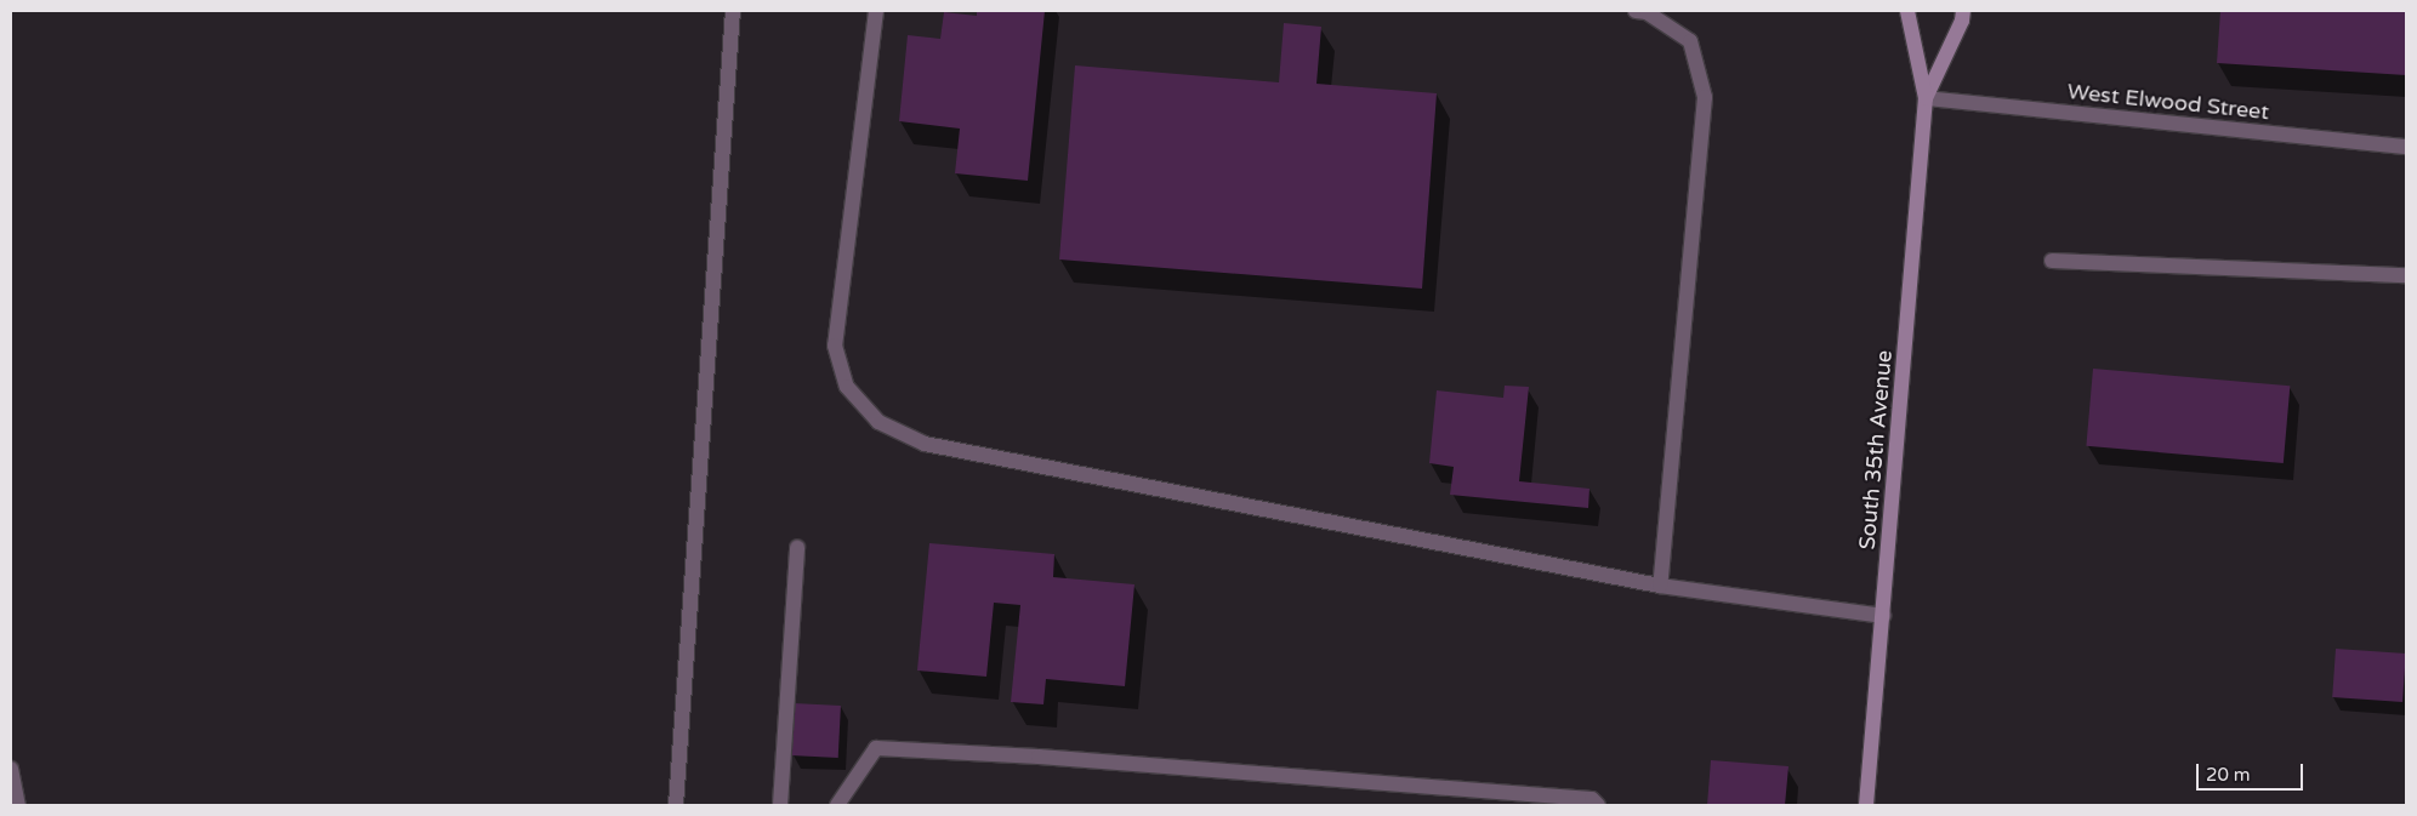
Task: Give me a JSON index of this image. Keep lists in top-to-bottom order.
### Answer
{
  "streets": {
    "main road": ["South 35th Avenue"],
    "street": ["West Elwood Street"]
  },
  "crossings": [
    ["West Elwood Street", "South 35th Avenue"]
  ],
  "scale_bar": "20 m"
}
